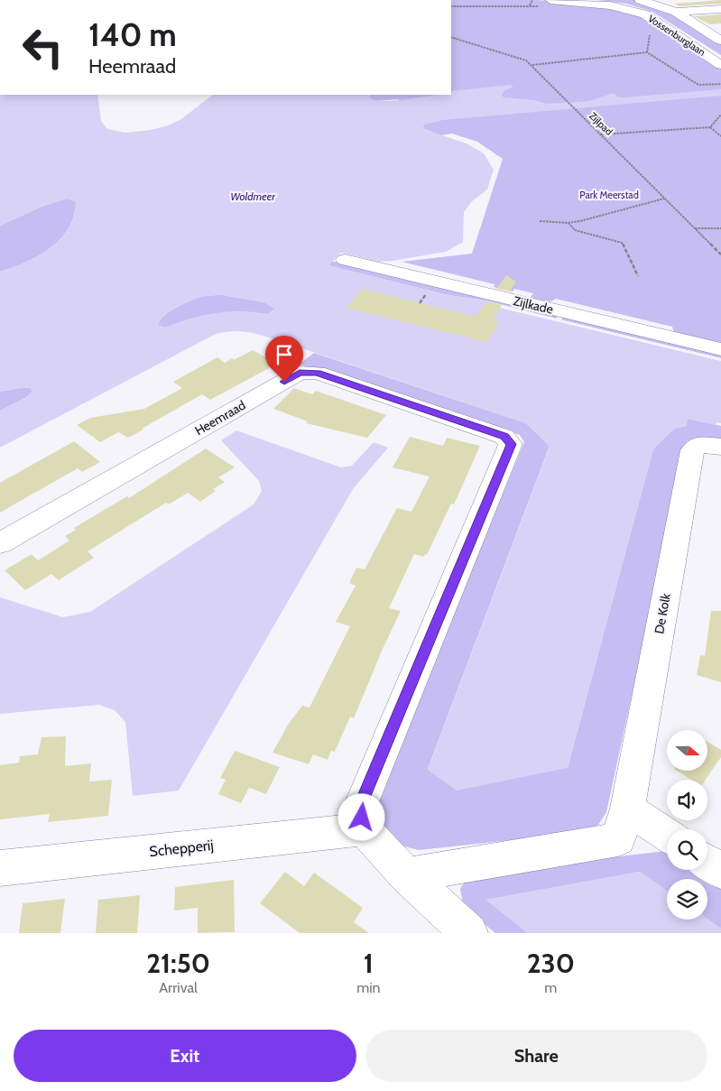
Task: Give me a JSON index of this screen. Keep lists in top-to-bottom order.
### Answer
{
  "streets": {
    "street": [
      "Vossenburglaan",
      "Zijlkade",
      "Heemraad",
      "De Kolk",
      "Schepperij"
    ],
    "path": ["Zijlpad"]
  },
  "crossings": [
    ["Heemraad", "Schepperij"]
  ],
  "water": ["Woldmeer"],
  "parks": ["Park Meerstad"],
  "north": "right",
  "page": {
    "turn": ["140 m", "Heemraad"],
    "eta": [
      "21:50",
      "Arrival",
      "1",
      "min",
      "230",
      "m"
    ],
    "buttons": ["Exit", "Share"]
  }
}
